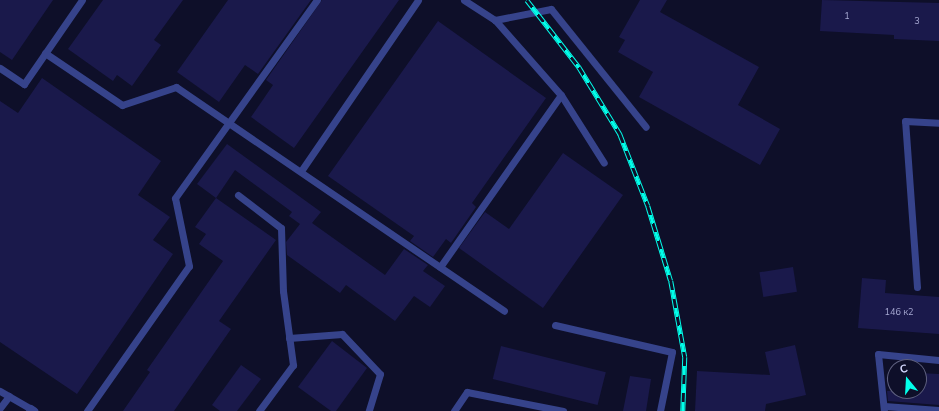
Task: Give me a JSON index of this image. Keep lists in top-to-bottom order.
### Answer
{
  "house_numbers": ["1", "3", "146 к2"],
  "north": "top"
}
